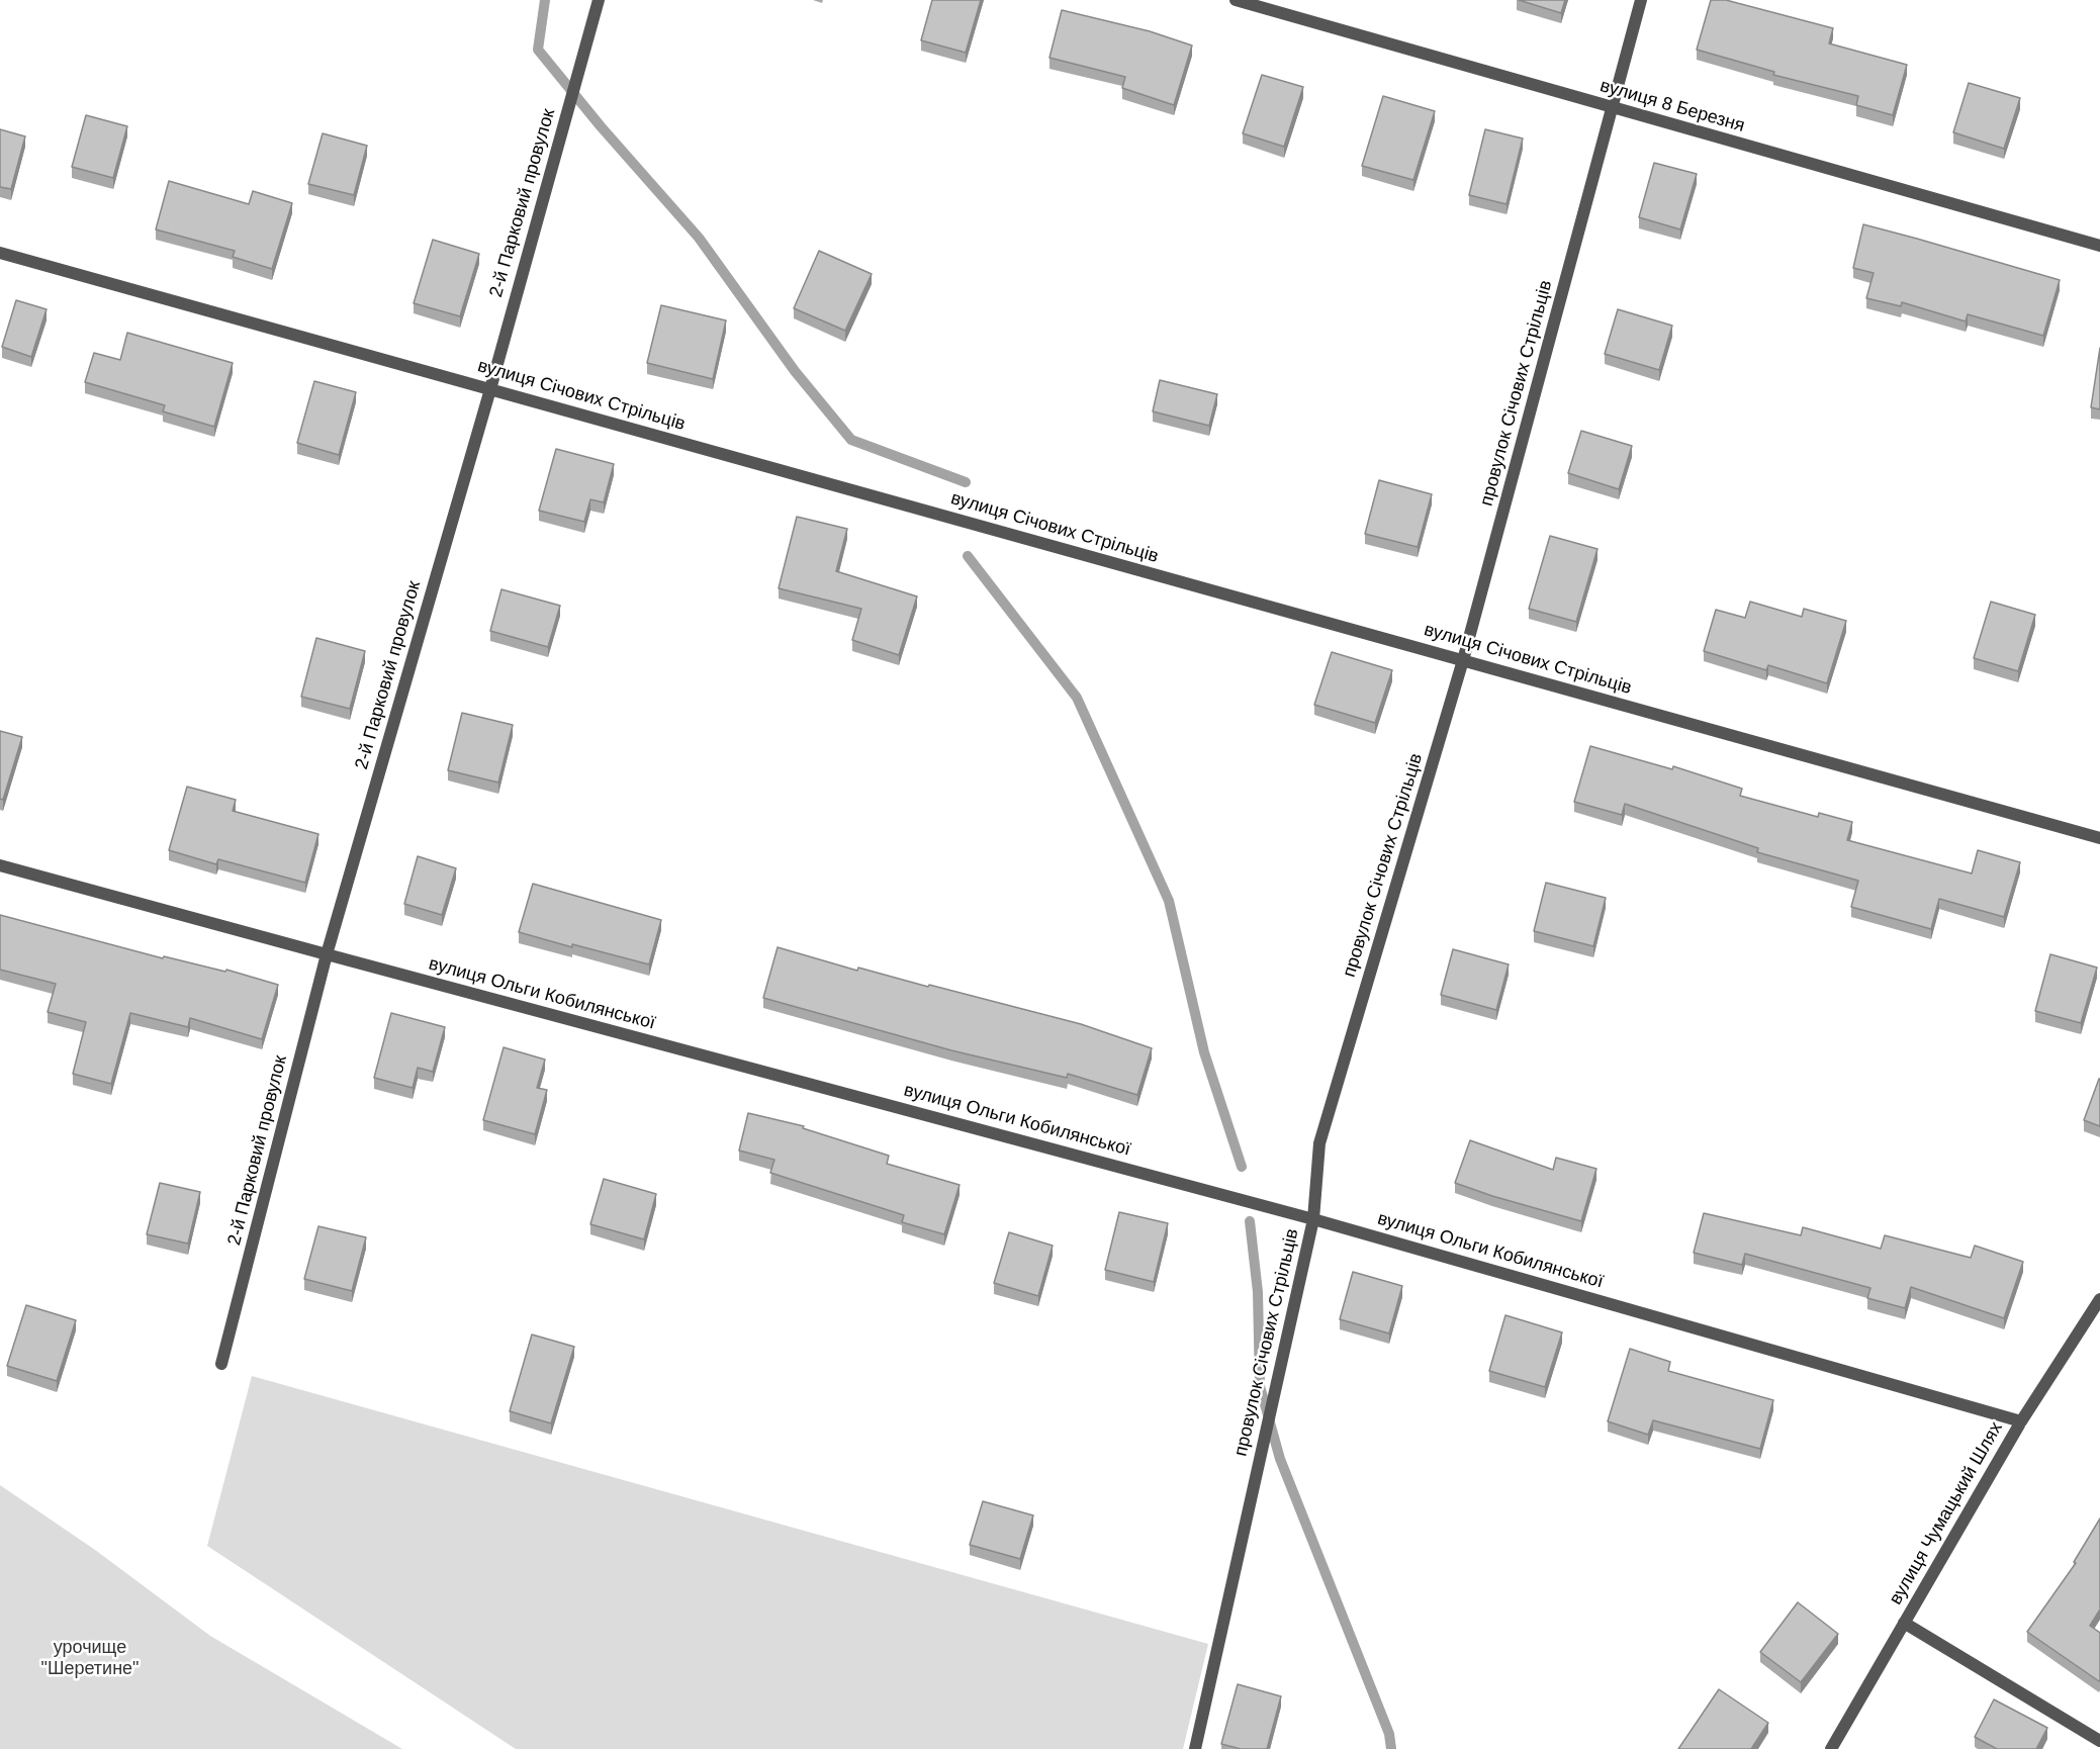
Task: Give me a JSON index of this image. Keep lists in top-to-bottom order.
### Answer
{
  "streets": {
    "street": [
      "вулиця 8 Березня",
      "2-й Парковий провулок",
      "провулок Січових Стрільців",
      "вулиця Січових Стрільців",
      "вулиця Ольги Кобилянської",
      "вулиця Чумацький Шлях"
    ]
  },
  "crossings": [
    ["вулиця 8 Березня", "провулок Січових Стрільців"],
    ["2-й Парковий провулок", "вулиця Січових Стрільців"],
    ["2-й Парковий провулок", "вулиця Ольги Кобилянської"],
    ["провулок Січових Стрільців", "вулиця Січових Стрільців"],
    ["провулок Січових Стрільців", "вулиця Ольги Кобилянської"],
    ["вулиця Ольги Кобилянської", "вулиця Чумацький Шлях"]
  ],
  "parks": ["урочище \"Шеретине\""]
}
